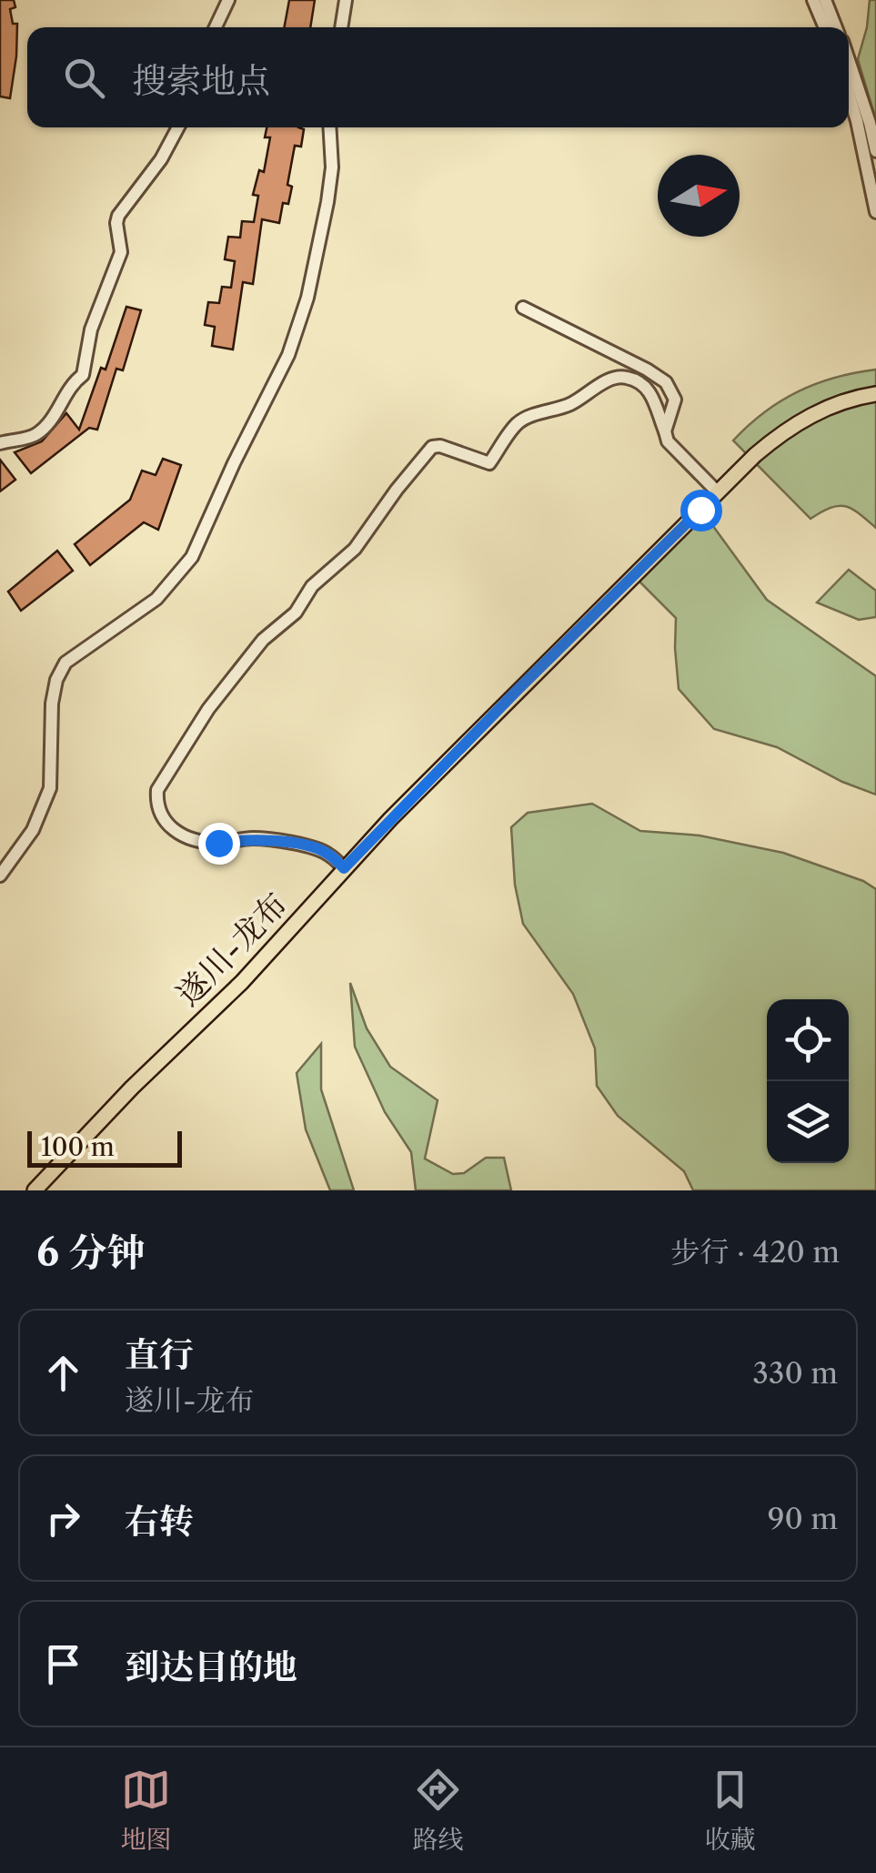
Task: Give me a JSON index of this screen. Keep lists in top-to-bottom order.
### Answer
{
  "streets": {
    "main road": ["遂川-龙布"]
  },
  "scale_bar": "100 m",
  "north": "right",
  "page": {
    "search": "搜索地点",
    "scale": "100 m",
    "heading": ["6 分钟", "步行 · 420 m"],
    "list": [
      ["直行", "遂川-龙布", "330 m"],
      ["右转", "90 m"],
      "到达目的地"
    ],
    "nav": ["地图", "路线", "收藏"]
  }
}
